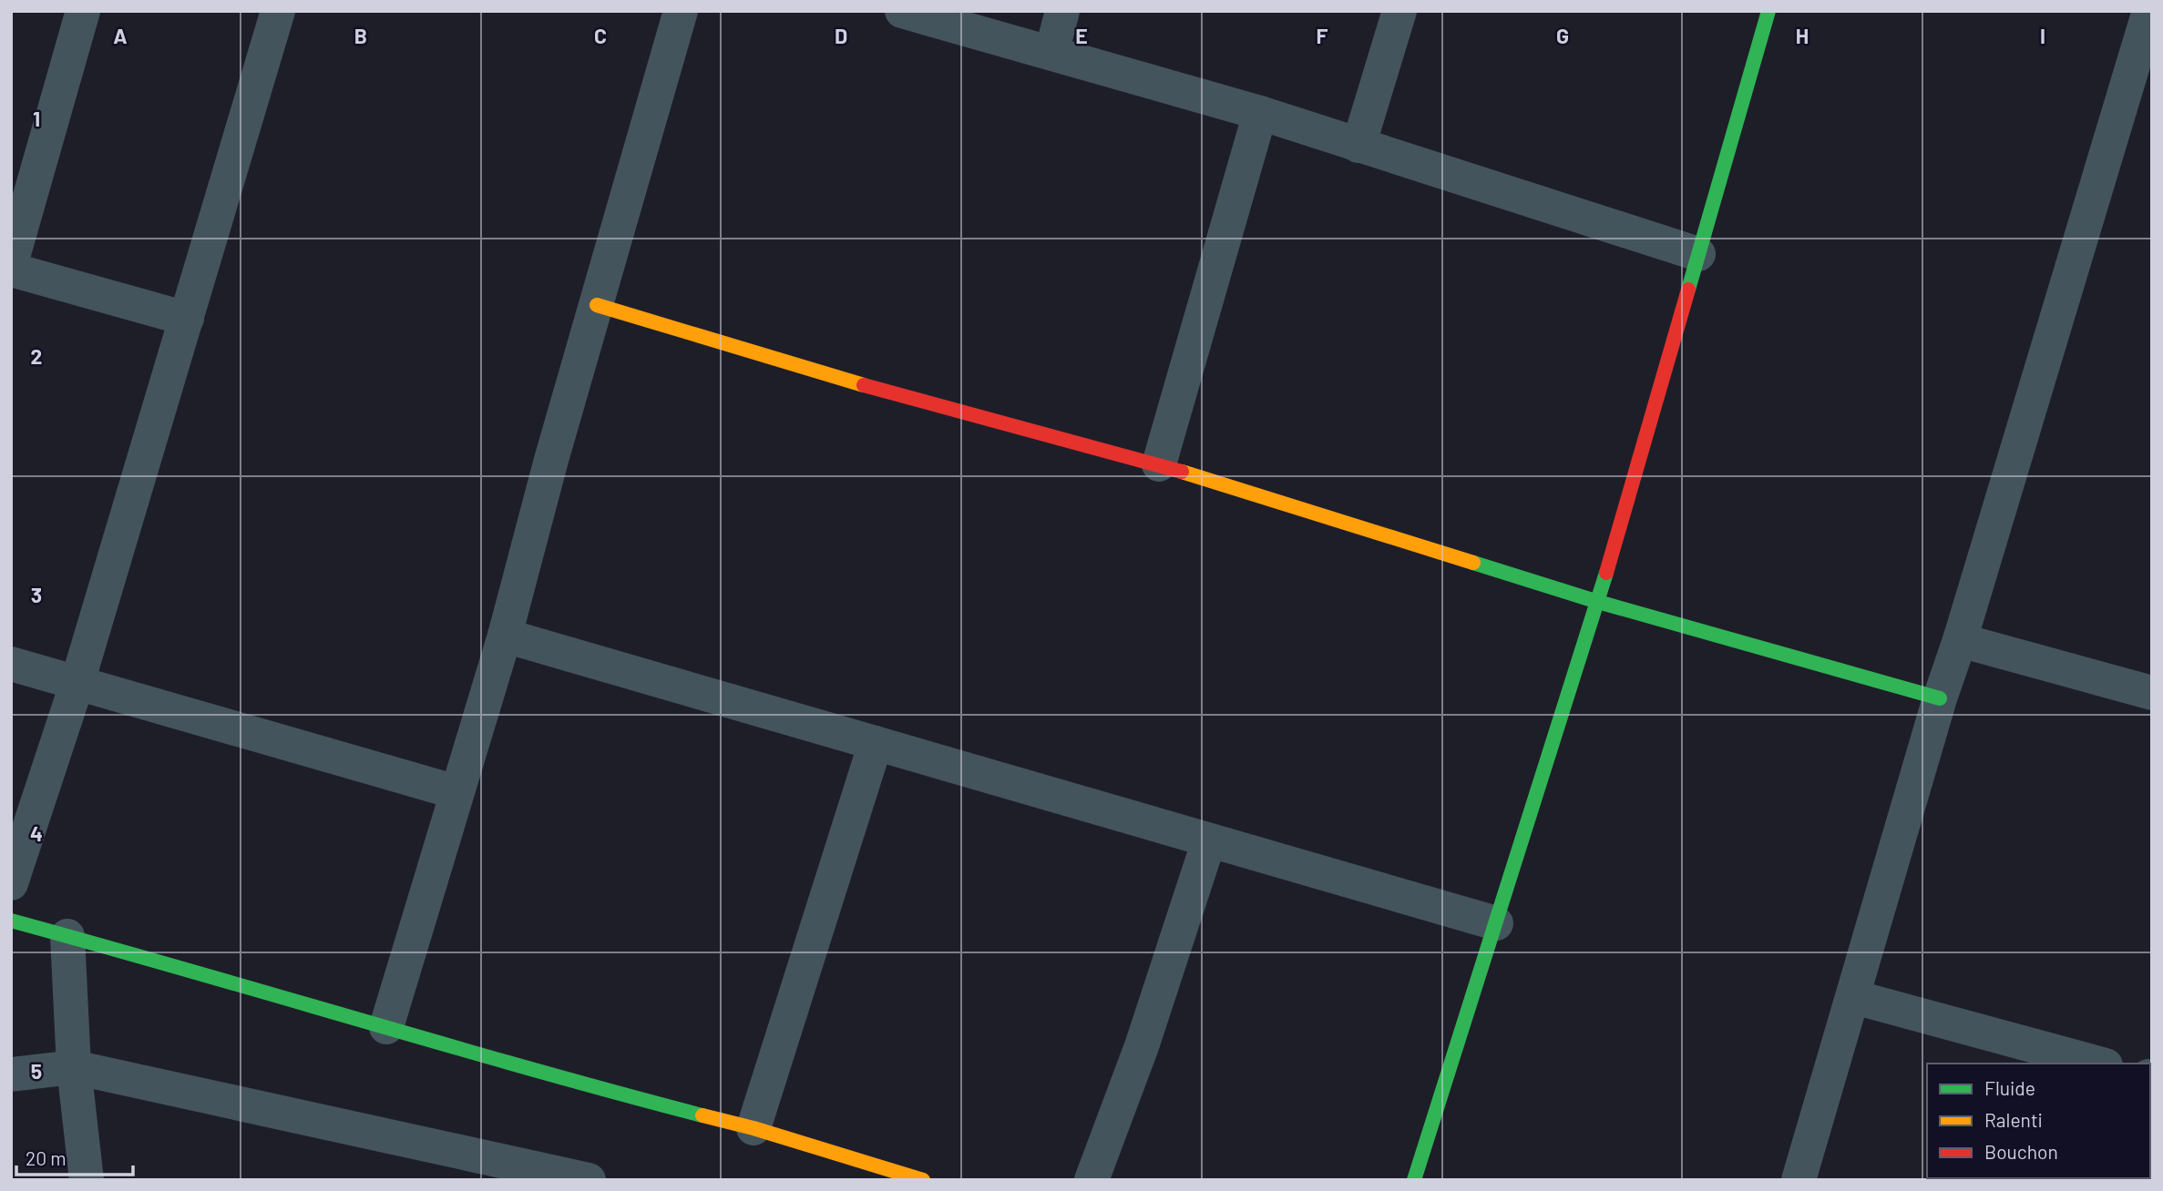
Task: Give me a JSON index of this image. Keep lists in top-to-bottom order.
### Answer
{
  "legend": ["Fluide", "Ralenti", "Bouchon"],
  "scale_bar": "20 m",
  "grid": {
    "columns": [
      "A",
      "B",
      "C",
      "D",
      "E",
      "F",
      "G",
      "H",
      "I"
    ],
    "rows": [
      "1",
      "2",
      "3",
      "4",
      "5"
    ]
  }
}
